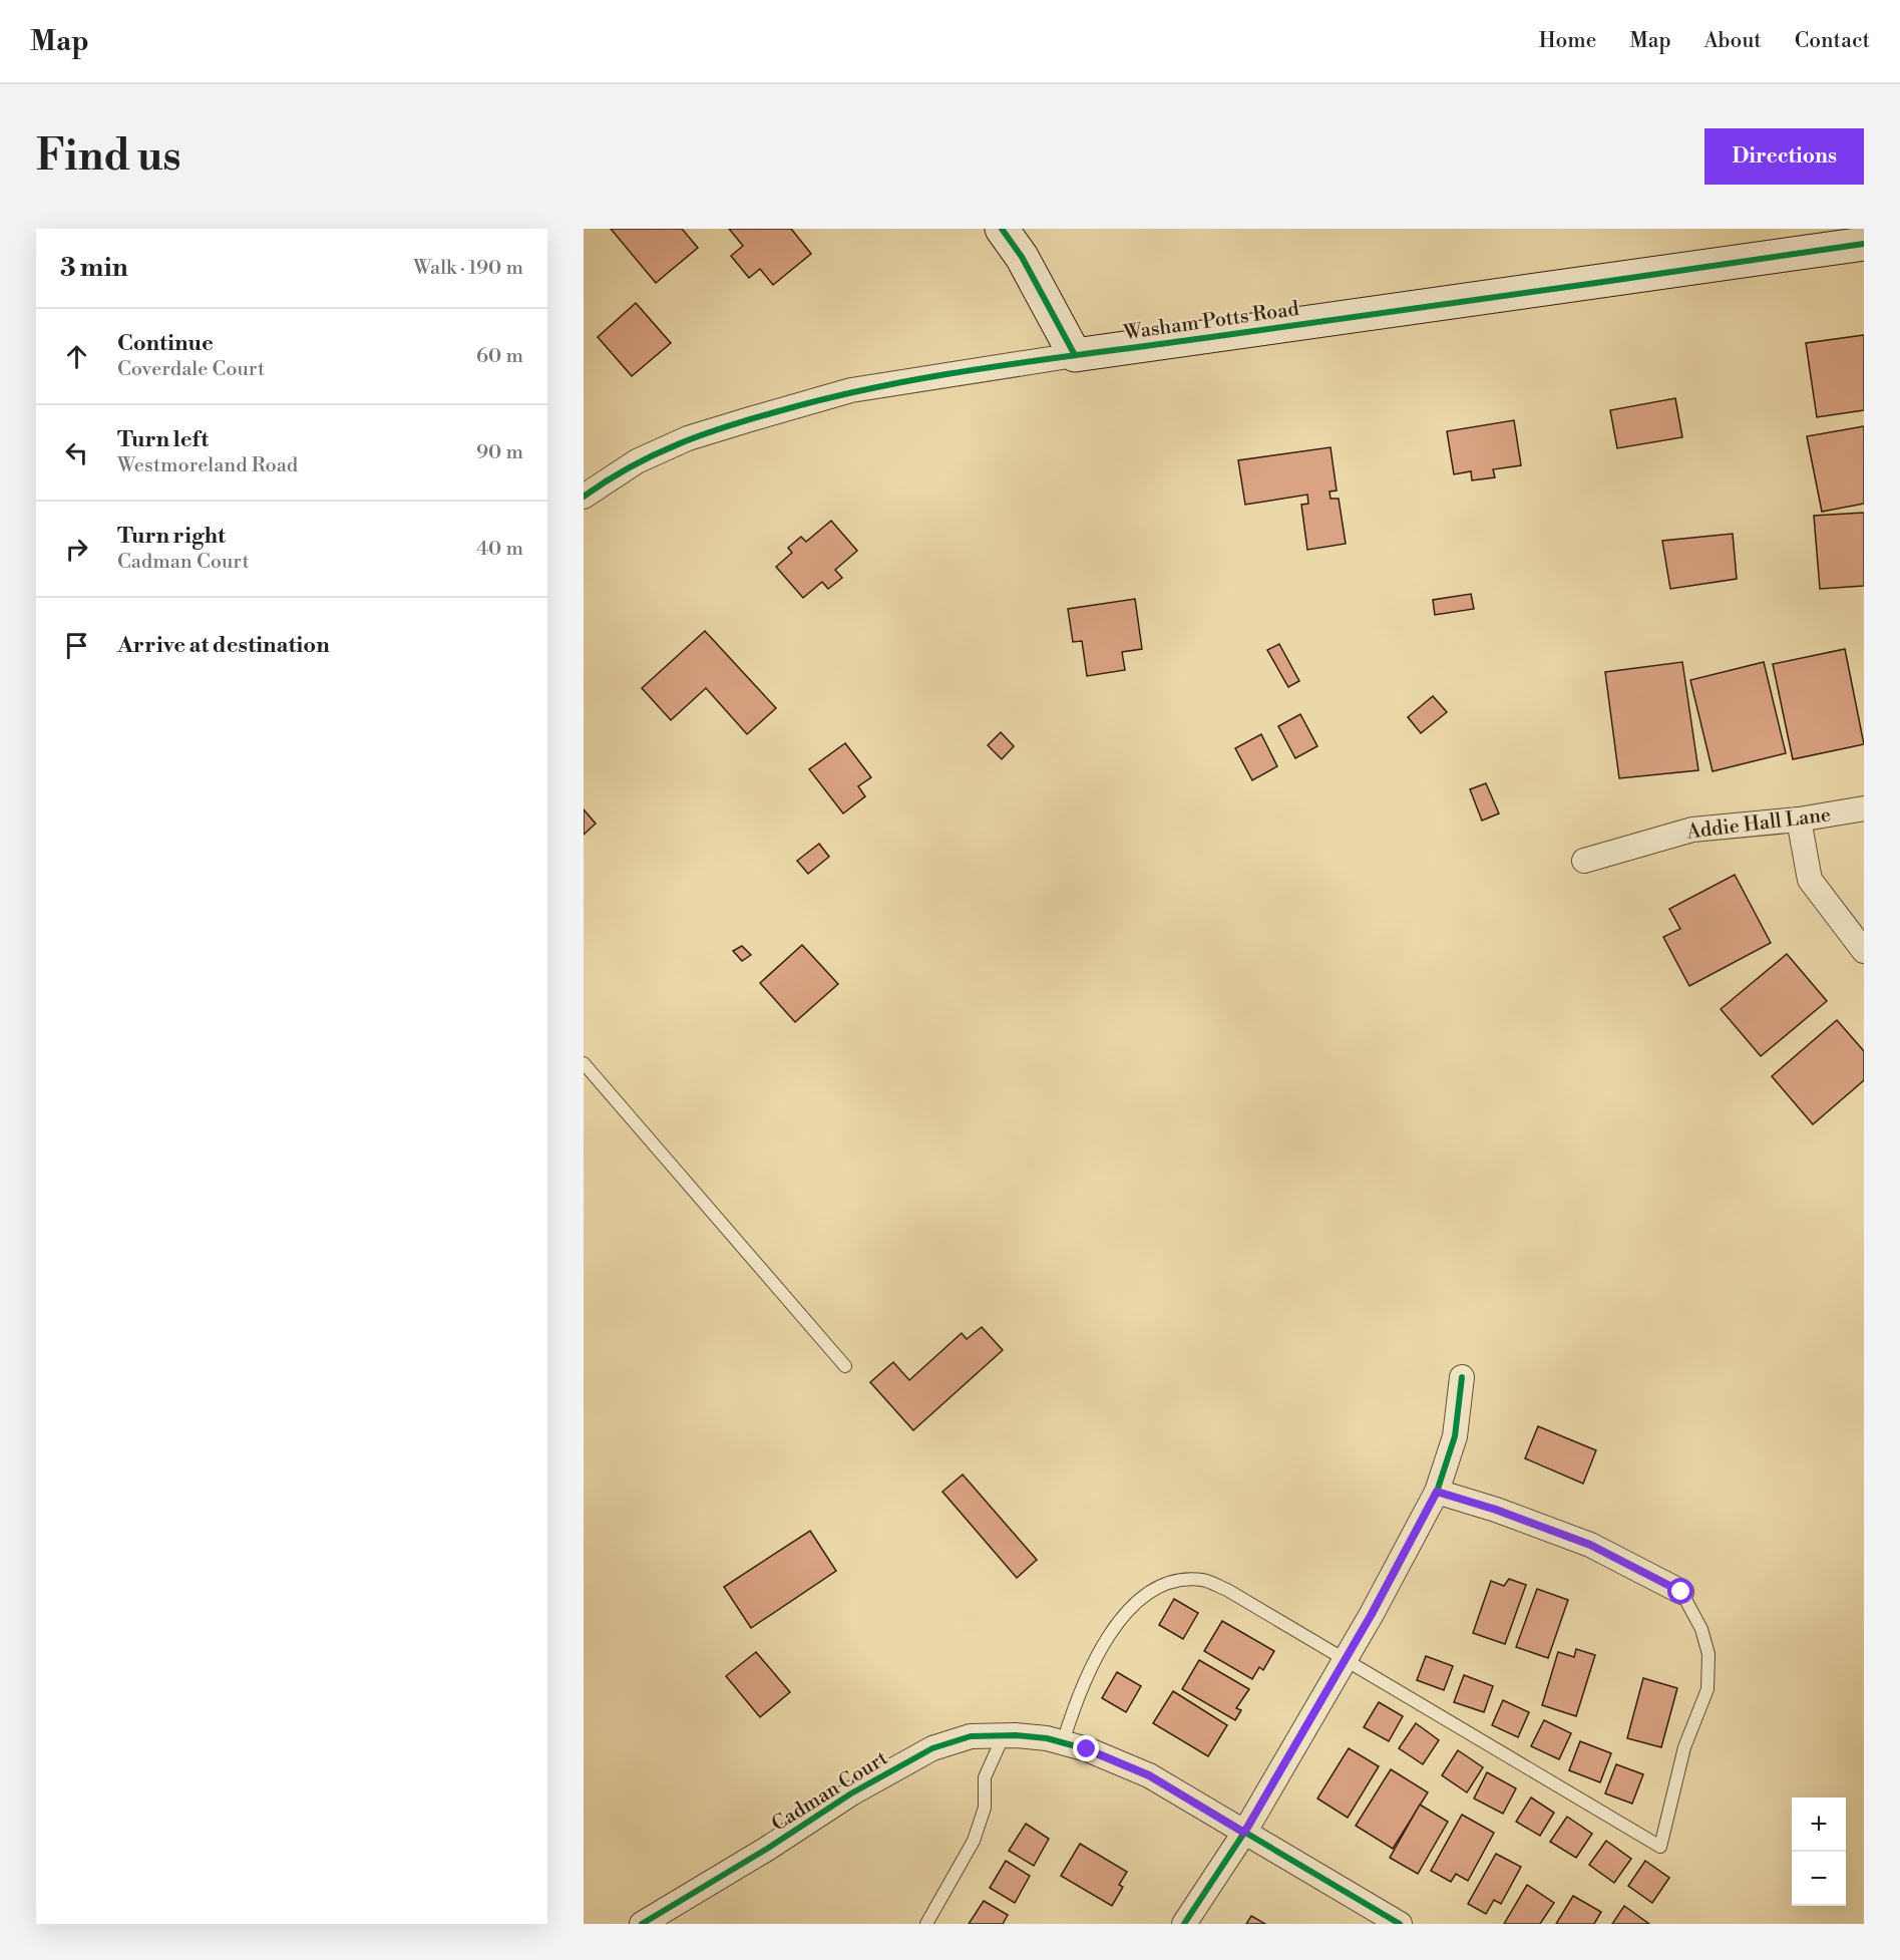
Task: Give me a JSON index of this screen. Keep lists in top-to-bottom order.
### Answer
{
  "streets": {
    "street": ["Washam Potts Road", "Addie Hall Lane", "Cadman Court"]
  },
  "page": {
    "header": "Map",
    "nav": [
      "Home",
      "Map",
      "About",
      "Contact"
    ],
    "buttons": "Directions",
    "title": "Find us",
    "heading": ["3 min", "Walk · 190 m"],
    "list": [
      ["Continue", "Coverdale Court", "60 m"],
      ["Turn left", "Westmoreland Road", "90 m"],
      ["Turn right", "Cadman Court", "40 m"],
      "Arrive at destination"
    ],
    "map_buttons": ["+", "−"]
  }
}
